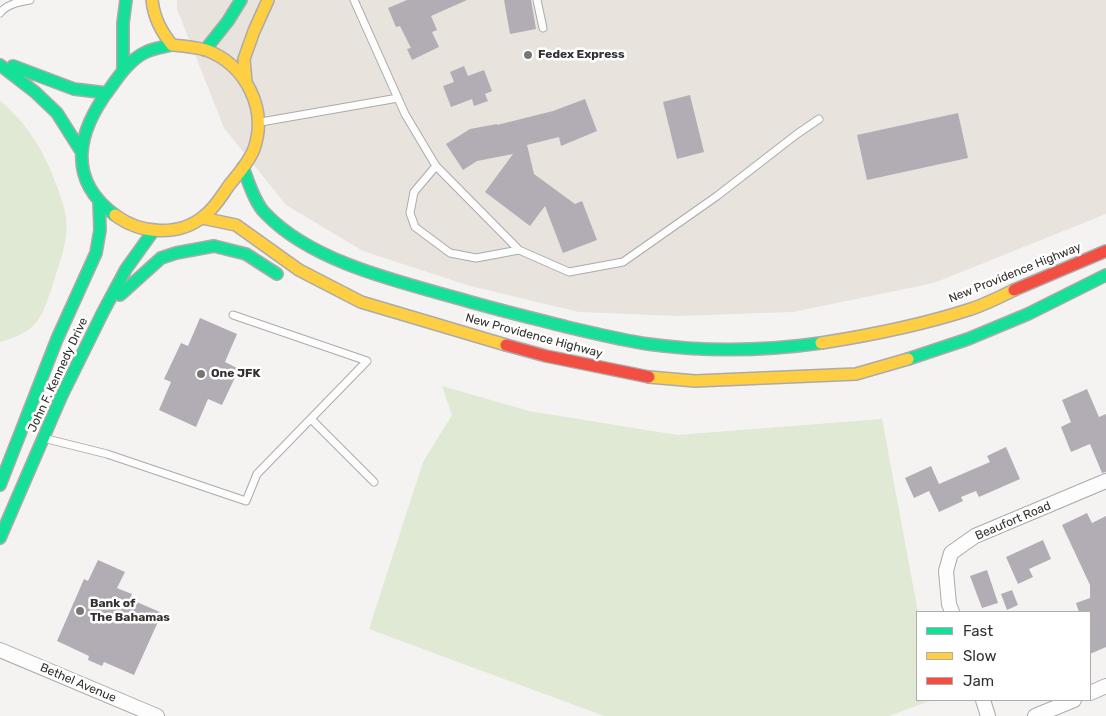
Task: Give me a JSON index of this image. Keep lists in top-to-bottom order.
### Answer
{
  "streets": {
    "main road": ["New Providence Highway", "John F. Kennedy Drive"],
    "street": ["Beaufort Road", "Bethel Avenue"]
  },
  "crossings": [
    ["New Providence Highway", "John F. Kennedy Drive"]
  ],
  "places": ["Fedex Express", "One JFK", "Bank of The Bahamas"],
  "legend": ["Fast", "Slow", "Jam"]
}
